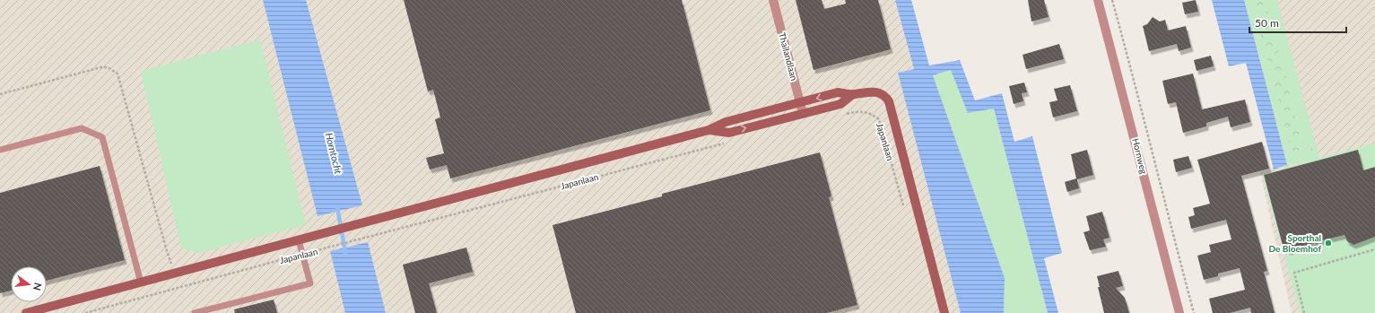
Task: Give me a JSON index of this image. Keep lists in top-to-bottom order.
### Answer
{
  "streets": {
    "street": ["Thailandlaan", "Japanlaan", "Hornweg"]
  },
  "crossings": [
    ["Thailandlaan", "Japanlaan"]
  ],
  "water": ["Horntocht"],
  "places": ["Sporthal De Bloemhof"],
  "scale_bar": "50 m",
  "north": "right"
}
